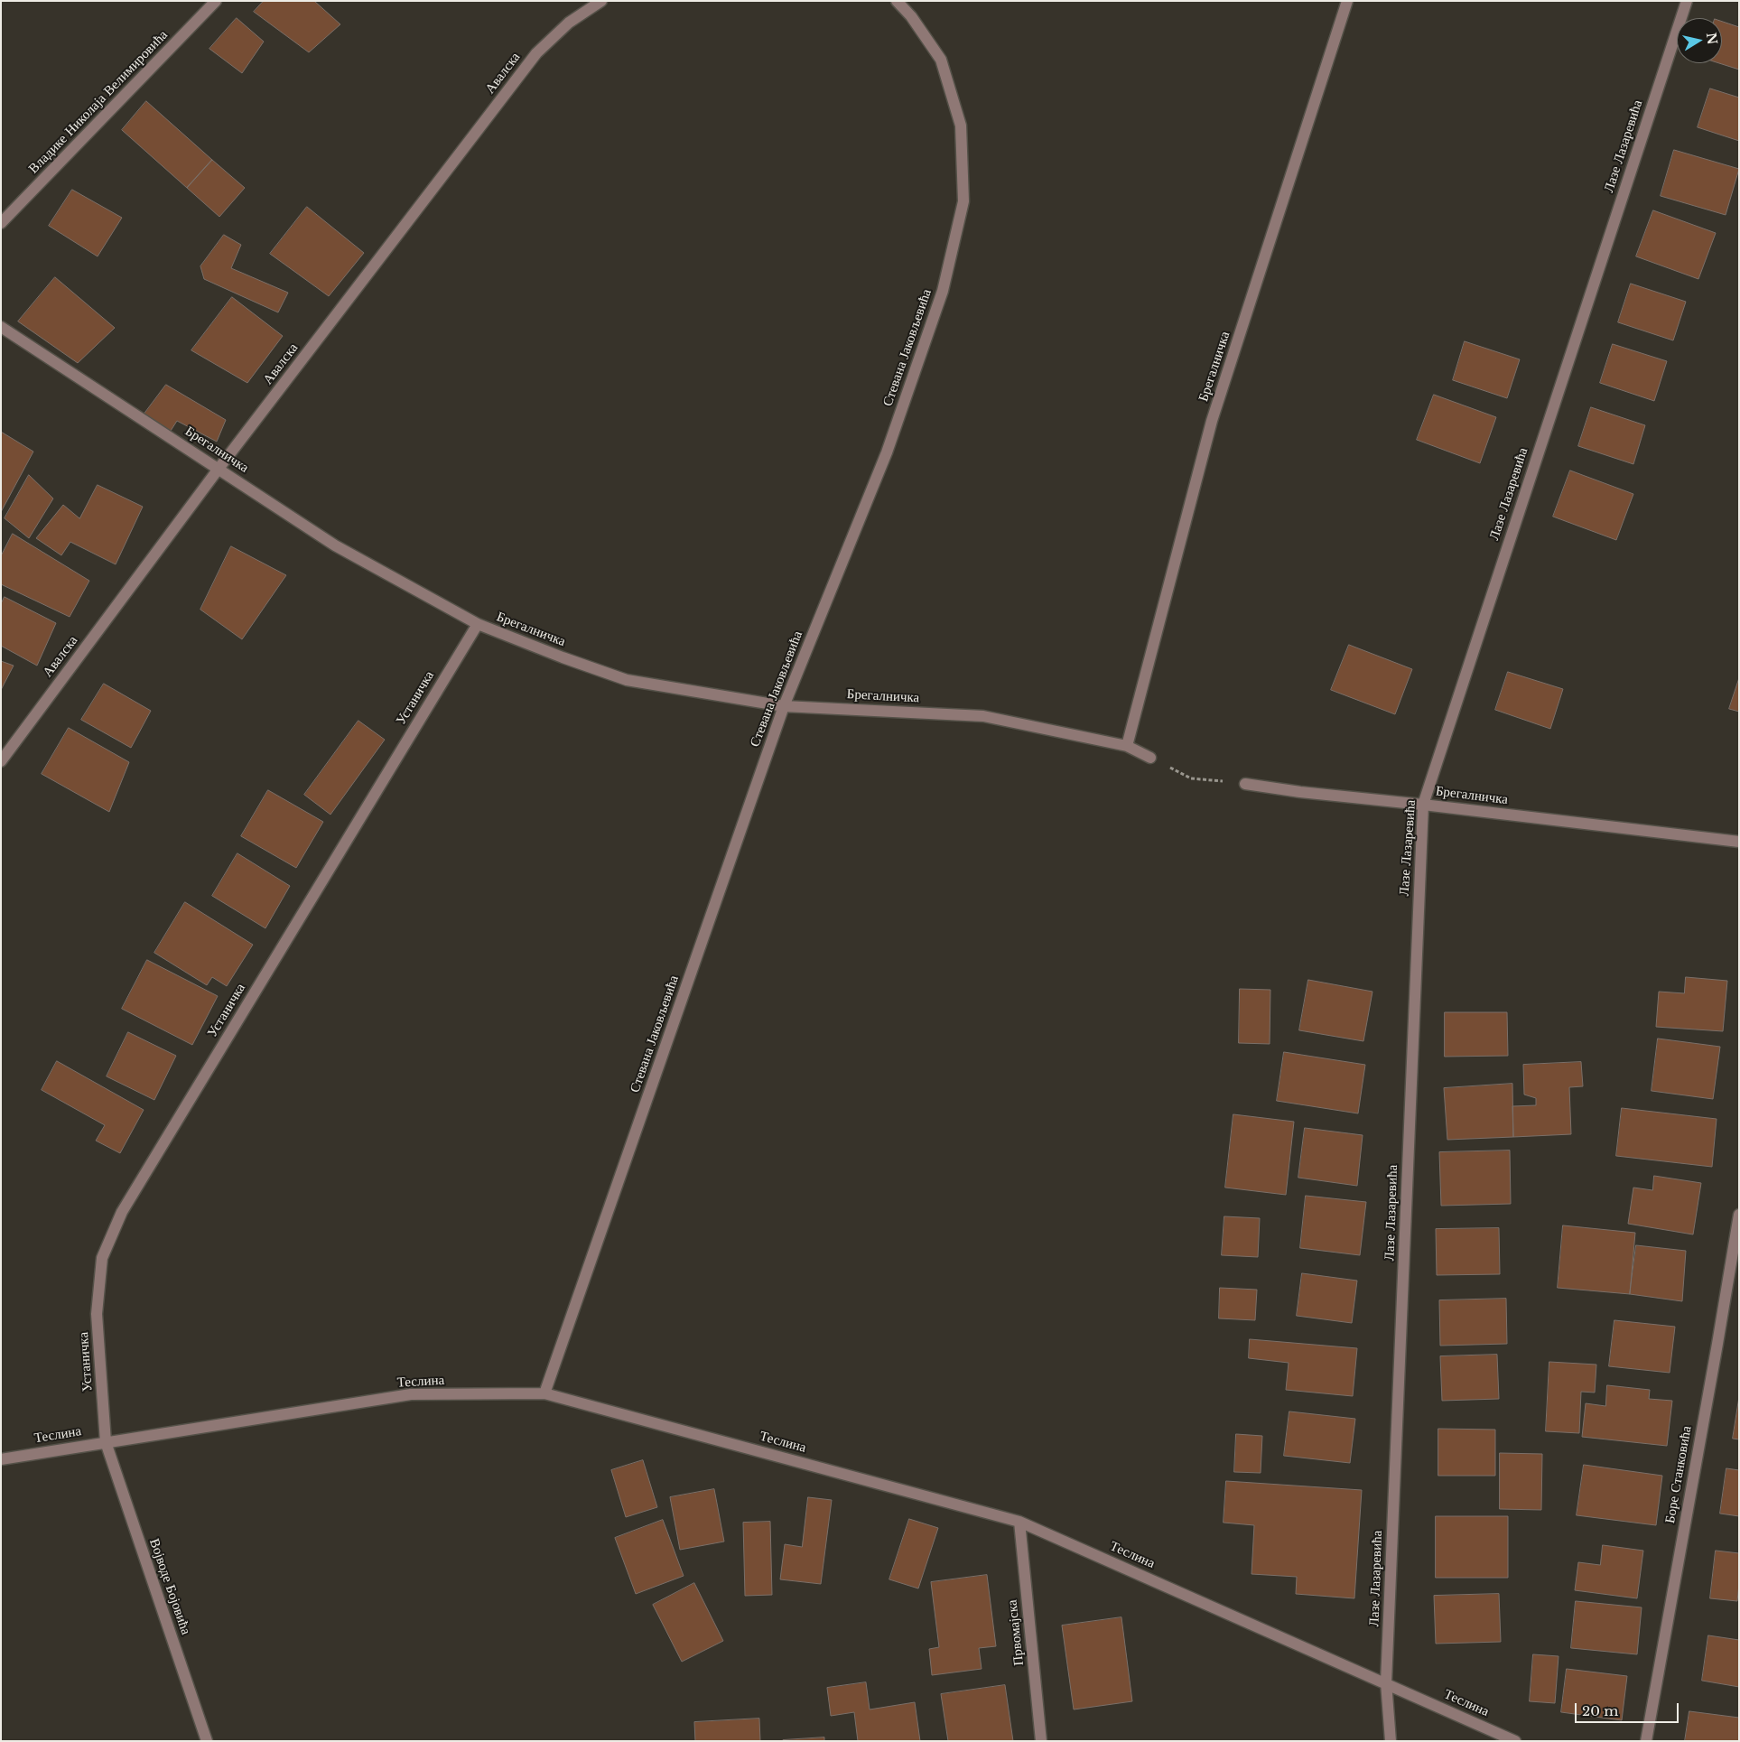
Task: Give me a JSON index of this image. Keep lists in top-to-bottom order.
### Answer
{
  "streets": {
    "street": [
      "Авалска",
      "Владике Николаја Велимировића",
      "Лазе Лазаревића",
      "Стевана Јаковљевића",
      "Брегалничка",
      "Устаничка",
      "Теслина",
      "Боре Станковића",
      "Војводе Бојовића",
      "Првомајска"
    ]
  },
  "crossings": [
    ["Авалска", "Брегалничка"],
    ["Лазе Лазаревића", "Брегалничка"],
    ["Лазе Лазаревића", "Теслина"],
    ["Стевана Јаковљевића", "Брегалничка"],
    ["Стевана Јаковљевића", "Теслина"],
    ["Брегалничка", "Устаничка"],
    ["Устаничка", "Теслина"],
    ["Устаничка", "Војводе Бојовића"],
    ["Теслина", "Војводе Бојовића"],
    ["Теслина", "Првомајска"]
  ],
  "scale_bar": "20 m",
  "north": "right"
}
